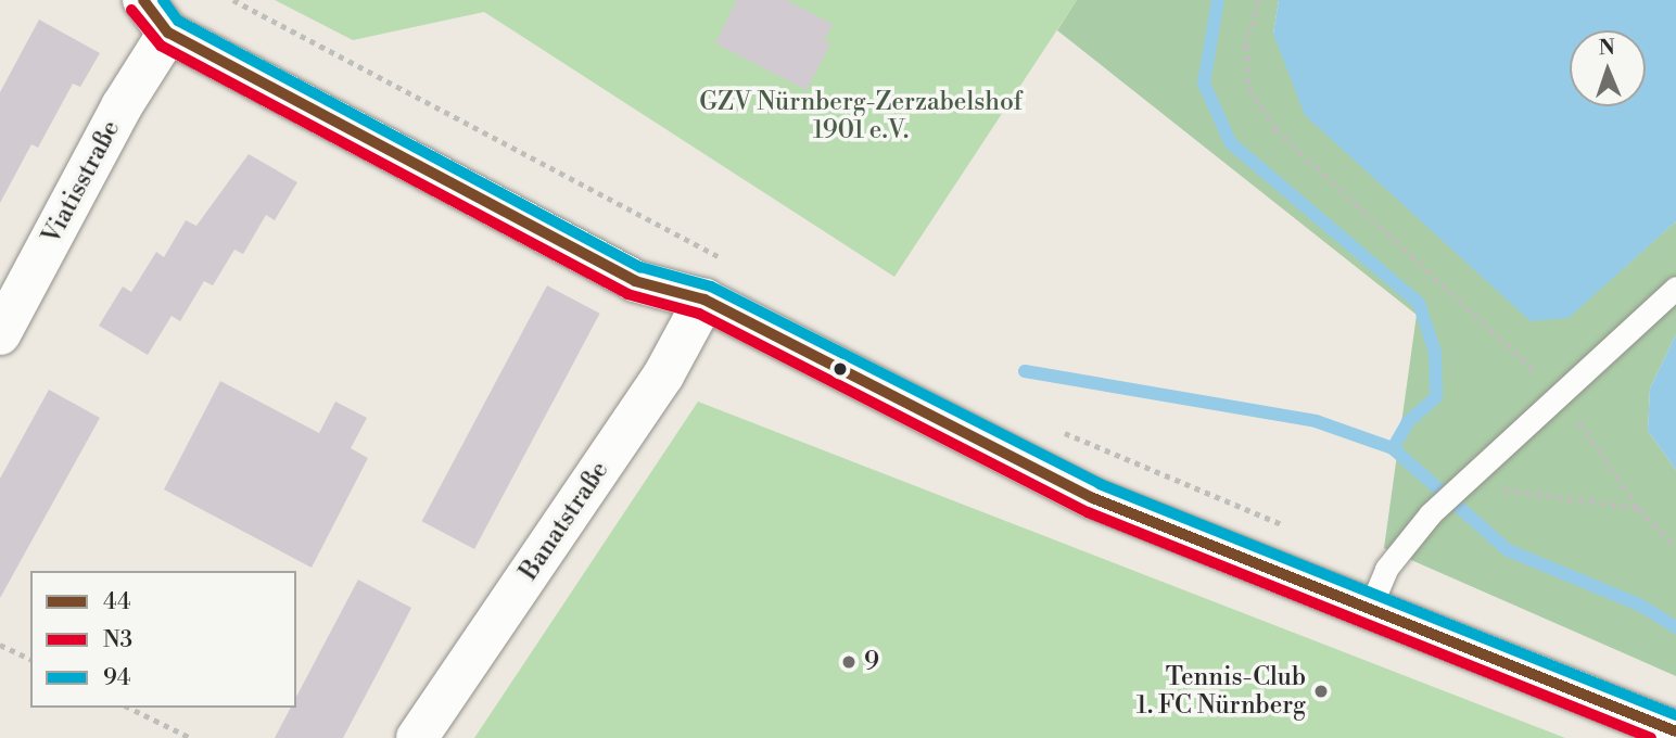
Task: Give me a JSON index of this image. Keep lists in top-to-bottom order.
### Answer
{
  "streets": {
    "street": ["Viatisstraße", "Banatstraße"]
  },
  "parks": ["GZV Nürnberg-Zerzabelshof 1901 e.V."],
  "places": ["9", "Tennis-Club 1. FC Nürnberg"],
  "lines": ["transit line 44", "transit line 94", "transit line N3"],
  "legend": ["44", "N3", "94"],
  "north": "top"
}
